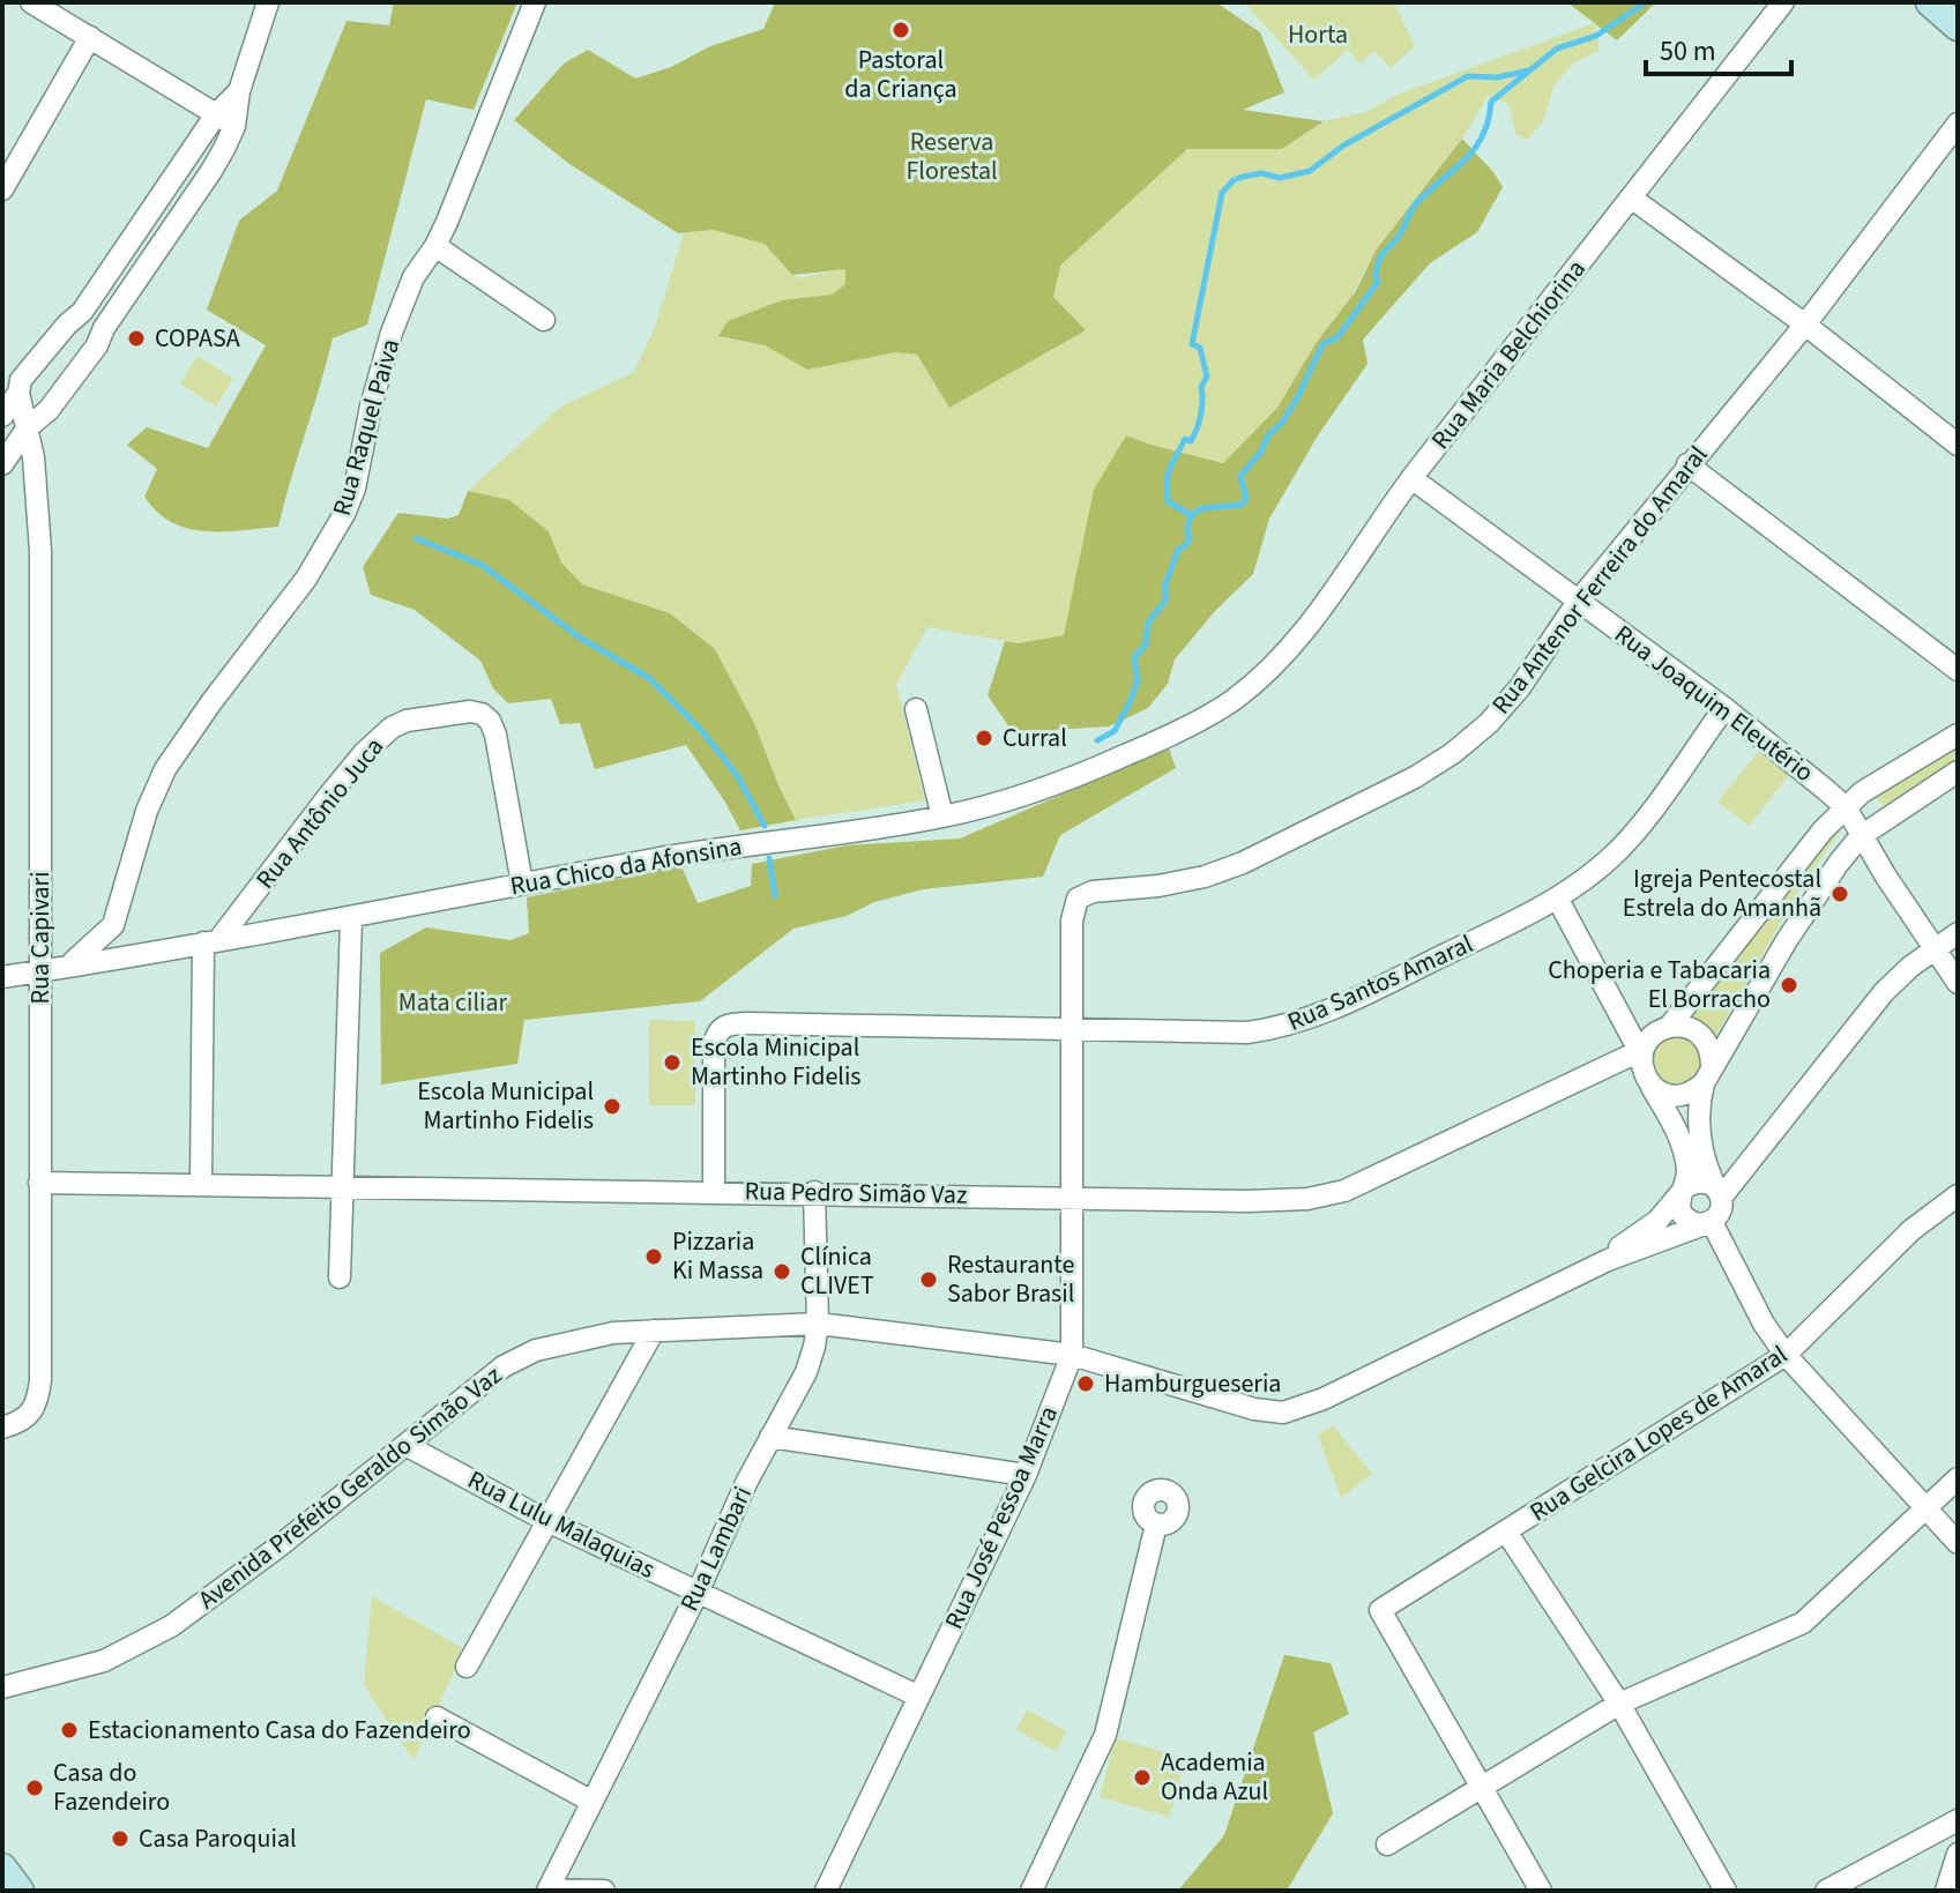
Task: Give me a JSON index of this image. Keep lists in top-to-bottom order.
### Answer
{
  "streets": {
    "street": [
      "Rua Maria Belchiorina",
      "Rua Raquel Paiva",
      "Rua Antenor Ferreira do Amaral",
      "Rua Joaquim Eleutério",
      "Rua Antônio Juca",
      "Rua Chico da Afonsina",
      "Rua Capivari",
      "Rua Santos Amaral",
      "Rua Pedro Simão Vaz",
      "Rua Gelcira Lopes de Amaral",
      "Avenida Prefeito Geraldo Simão Vaz",
      "Rua José Pessoa Marra",
      "Rua Lulu Malaquias",
      "Rua Lambari"
    ]
  },
  "crossings": [
    ["Rua Maria Belchiorina", "Rua Joaquim Eleutério"],
    ["Rua Maria Belchiorina", "Rua Chico da Afonsina"],
    ["Rua Raquel Paiva", "Rua Chico da Afonsina"],
    ["Rua Antenor Ferreira do Amaral", "Rua Joaquim Eleutério"],
    ["Rua Antenor Ferreira do Amaral", "Rua José Pessoa Marra"],
    ["Rua Joaquim Eleutério", "Rua Santos Amaral"],
    ["Rua Antônio Juca", "Rua Chico da Afonsina"],
    ["Rua Chico da Afonsina", "Rua Capivari"],
    ["Rua Capivari", "Rua Pedro Simão Vaz"],
    ["Rua Santos Amaral", "Rua Pedro Simão Vaz"],
    ["Rua Santos Amaral", "Rua José Pessoa Marra"],
    ["Rua Pedro Simão Vaz", "Rua José Pessoa Marra"],
    ["Rua Pedro Simão Vaz", "Rua Lambari"],
    ["Avenida Prefeito Geraldo Simão Vaz", "Rua José Pessoa Marra"],
    ["Avenida Prefeito Geraldo Simão Vaz", "Rua Lulu Malaquias"],
    ["Avenida Prefeito Geraldo Simão Vaz", "Rua Lambari"],
    ["Rua José Pessoa Marra", "Rua Lulu Malaquias"],
    ["Rua Lulu Malaquias", "Rua Lambari"]
  ],
  "parks": ["Horta", "Reserva Florestal", "Mata ciliar"],
  "places": [
    "Pastoral da Criança",
    "COPASA",
    "Curral",
    "Igreja Pentecostal Estrela do Amanhã",
    "Choperia e Tabacaria El Borracho",
    "Escola Minicipal Martinho Fidelis",
    "Escola Municipal Martinho Fidelis",
    "Pizzaria Ki Massa",
    "Clínica CLIVET",
    "Restaurante Sabor Brasil",
    "Hamburgueseria",
    "Estacionamento Casa do Fazendeiro",
    "Academia Onda Azul",
    "Casa do Fazendeiro",
    "Casa Paroquial"
  ],
  "scale_bar": "50 m"
}
